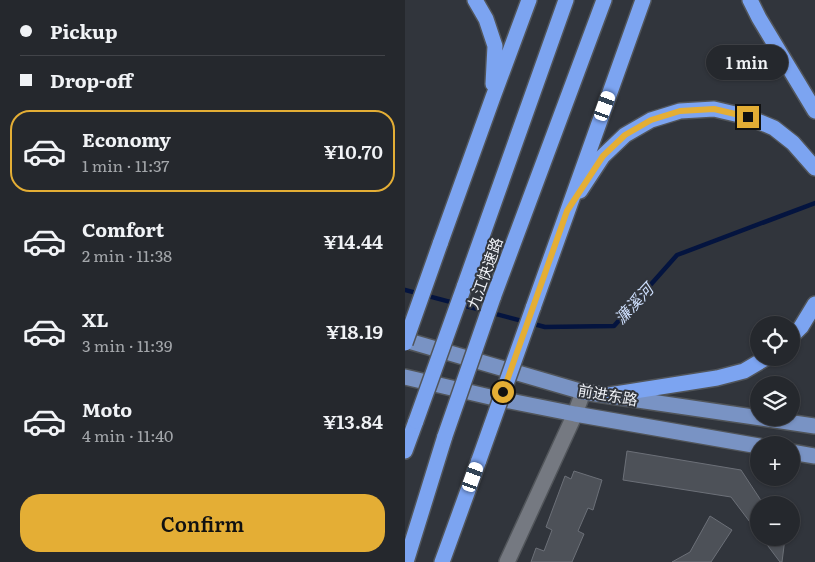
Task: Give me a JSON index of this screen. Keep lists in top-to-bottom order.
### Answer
{
  "streets": {
    "highway": ["九江快速路"],
    "main road": ["前进东路"]
  },
  "water": ["濂溪河"],
  "page": {
    "banner": ["Pickup", "Drop-off"],
    "bubble": "1 min",
    "list": [
      {
        "name": "Economy",
        "note": "1 min · 11:37",
        "value": "¥10.70"
      },
      {
        "name": "Comfort",
        "note": "2 min · 11:38",
        "value": "¥14.44"
      },
      {
        "name": "XL",
        "note": "3 min · 11:39",
        "value": "¥18.19"
      },
      {
        "name": "Moto",
        "note": "4 min · 11:40",
        "value": "¥13.84"
      }
    ],
    "map_buttons": ["+", "−"],
    "buttons": "Confirm"
  }
}
